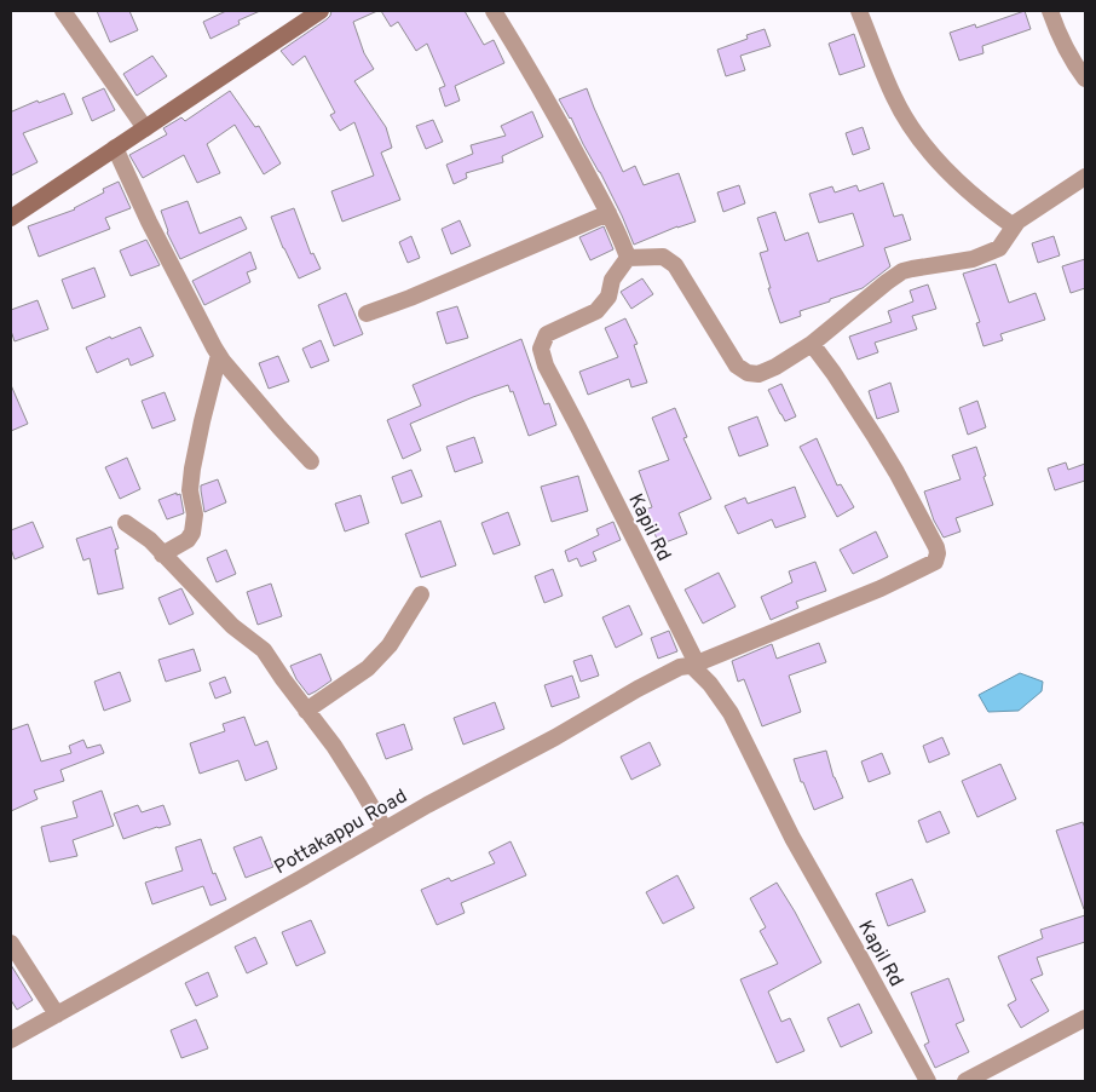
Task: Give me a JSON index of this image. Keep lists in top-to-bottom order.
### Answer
{
  "streets": {
    "street": ["Kapil Rd", "Pottakappu Road"]
  },
  "crossings": [
    ["Kapil Rd", "Pottakappu Road"]
  ]
}
